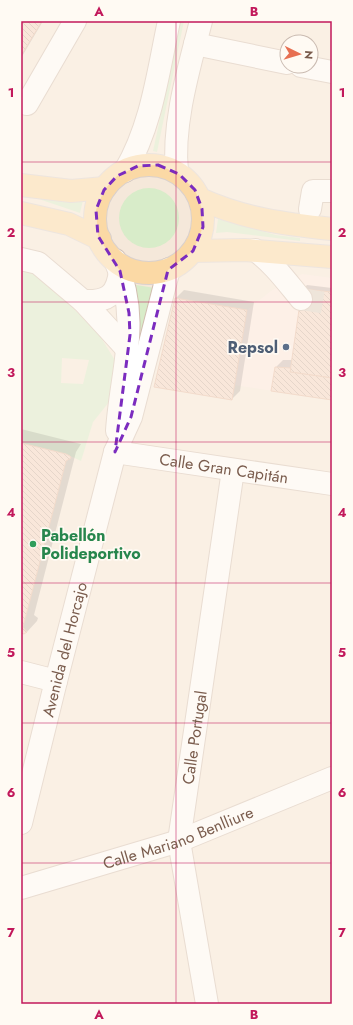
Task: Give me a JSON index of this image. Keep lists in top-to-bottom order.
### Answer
{
  "streets": {
    "street": [
      "Calle Gran Capitán",
      "Avenida del Horcajo",
      "Calle Portugal",
      "Calle Mariano Benlliure"
    ]
  },
  "crossings": [
    ["Calle Gran Capitán", "Avenida del Horcajo"],
    ["Calle Gran Capitán", "Calle Portugal"],
    ["Calle Portugal", "Calle Mariano Benlliure"]
  ],
  "places": ["Repsol", "Pabellón Polideportivo"],
  "north": "right",
  "grid": {
    "columns": ["A", "B"],
    "rows": [
      "1",
      "2",
      "3",
      "4",
      "5",
      "6",
      "7"
    ]
  }
}
